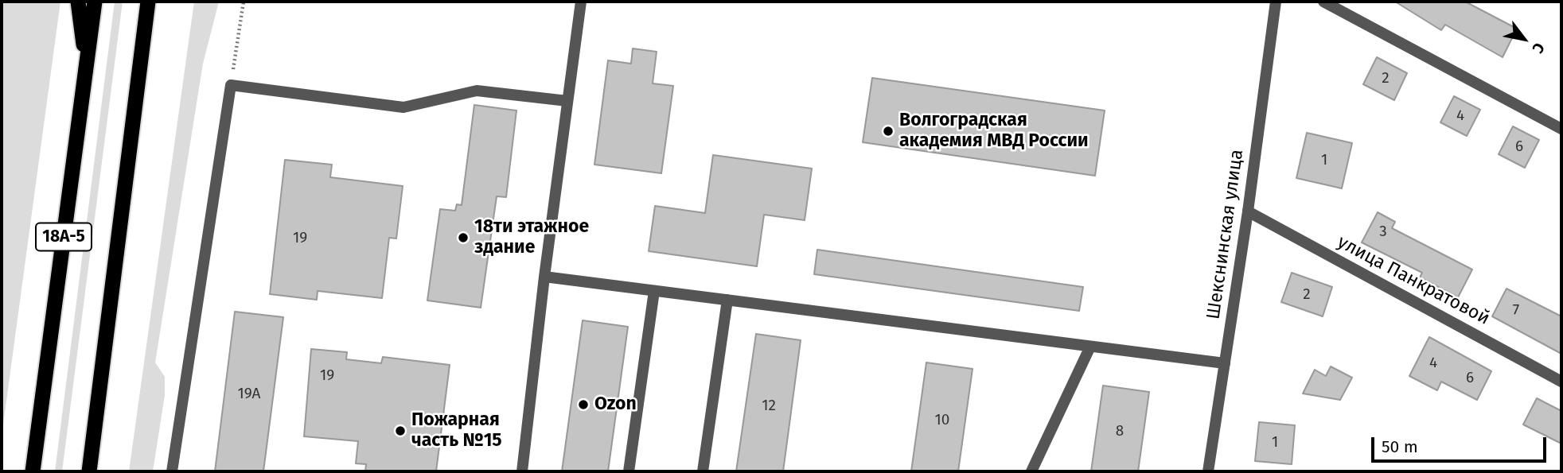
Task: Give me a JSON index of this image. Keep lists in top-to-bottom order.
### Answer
{
  "streets": {
    "highway": ["18А-5"],
    "street": ["Шекснинская улица", "улица Панкратовой"]
  },
  "crossings": [
    ["Шекснинская улица", "улица Панкратовой"]
  ],
  "places": [
    "Волгоградская академия МВД России",
    "18ти этажное здание",
    "Ozon",
    "Пожарная часть №15"
  ],
  "house_numbers": [
    "2",
    "4",
    "6",
    "1",
    "3",
    "19",
    "2",
    "7",
    "4",
    "19",
    "6",
    "19А",
    "12",
    "10",
    "8",
    "1"
  ],
  "scale_bar": "50 m",
  "north": "bottom right"
}
